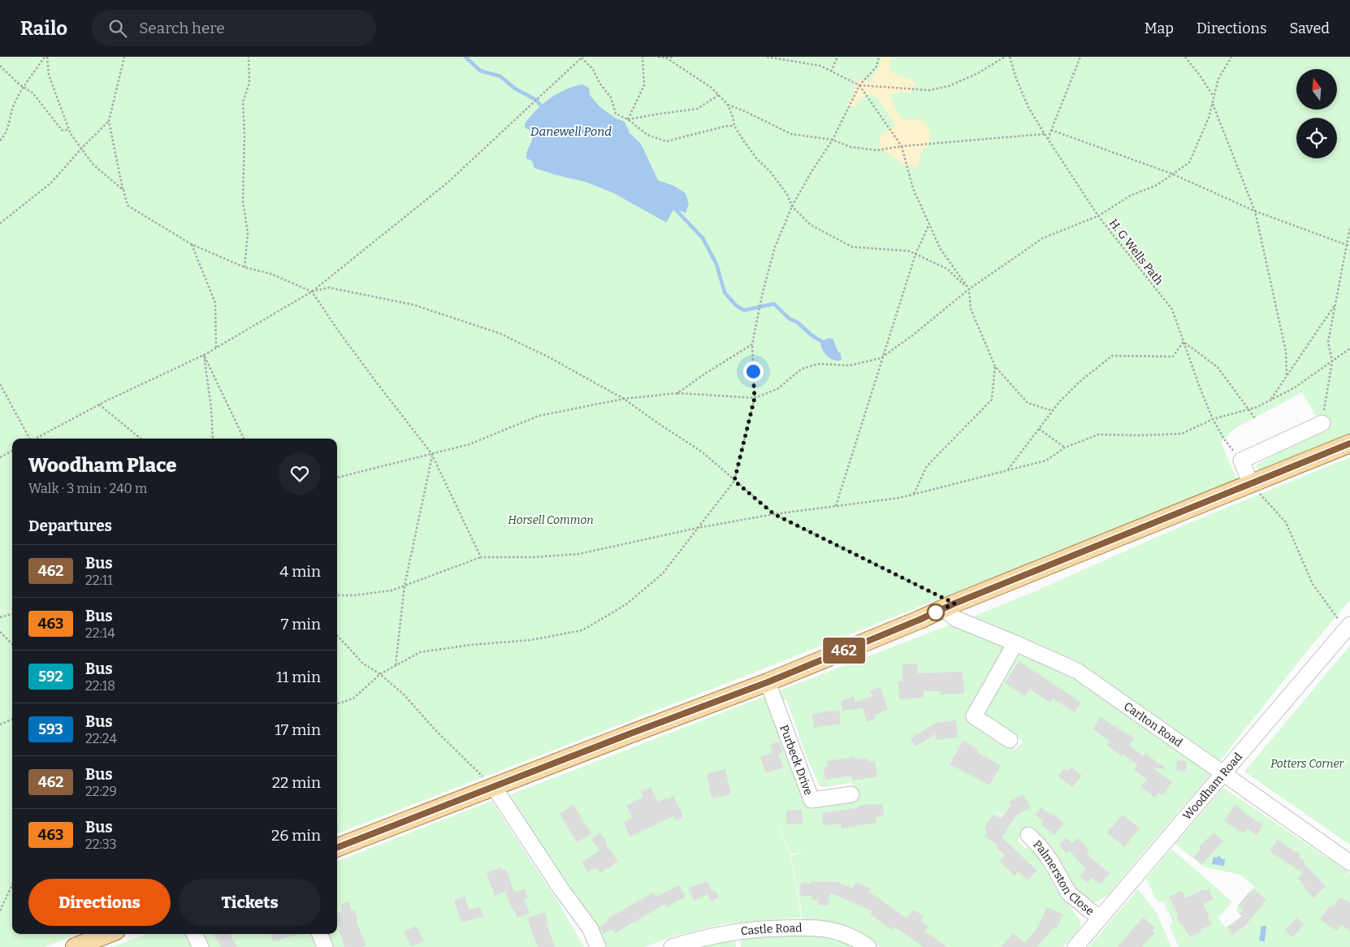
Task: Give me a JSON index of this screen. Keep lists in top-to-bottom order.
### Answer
{
  "streets": {
    "street": [
      "Carlton Road",
      "Purbeck Drive",
      "Woodham Road",
      "Palmerston Close",
      "Castle Road"
    ],
    "path": ["H. G Wells Path"]
  },
  "crossings": [
    ["Carlton Road", "Woodham Road"],
    ["Woodham Road", "Palmerston Close"]
  ],
  "water": ["Danewell Pond"],
  "parks": ["Horsell Common", "Potters Corner"],
  "lines": ["bus line 462"],
  "north": "top",
  "page": {
    "header": "Railo",
    "search": "Search here",
    "nav": ["Map", "Directions", "Saved"],
    "on_map": "462",
    "heading": [
      ["Woodham Place", "Walk · 3 min · 240 m"],
      "Departures"
    ],
    "list": [
      {
        "mark": "462",
        "name": "Bus",
        "note": "22:11",
        "value": "4 min"
      },
      {
        "mark": "463",
        "name": "Bus",
        "note": "22:14",
        "value": "7 min"
      },
      {
        "mark": "592",
        "name": "Bus",
        "note": "22:18",
        "value": "11 min"
      },
      {
        "mark": "593",
        "name": "Bus",
        "note": "22:24",
        "value": "17 min"
      },
      {
        "mark": "462",
        "name": "Bus",
        "note": "22:29",
        "value": "22 min"
      },
      {
        "mark": "463",
        "name": "Bus",
        "note": "22:33",
        "value": "26 min"
      }
    ],
    "buttons": ["Directions", "Tickets"]
  }
}
